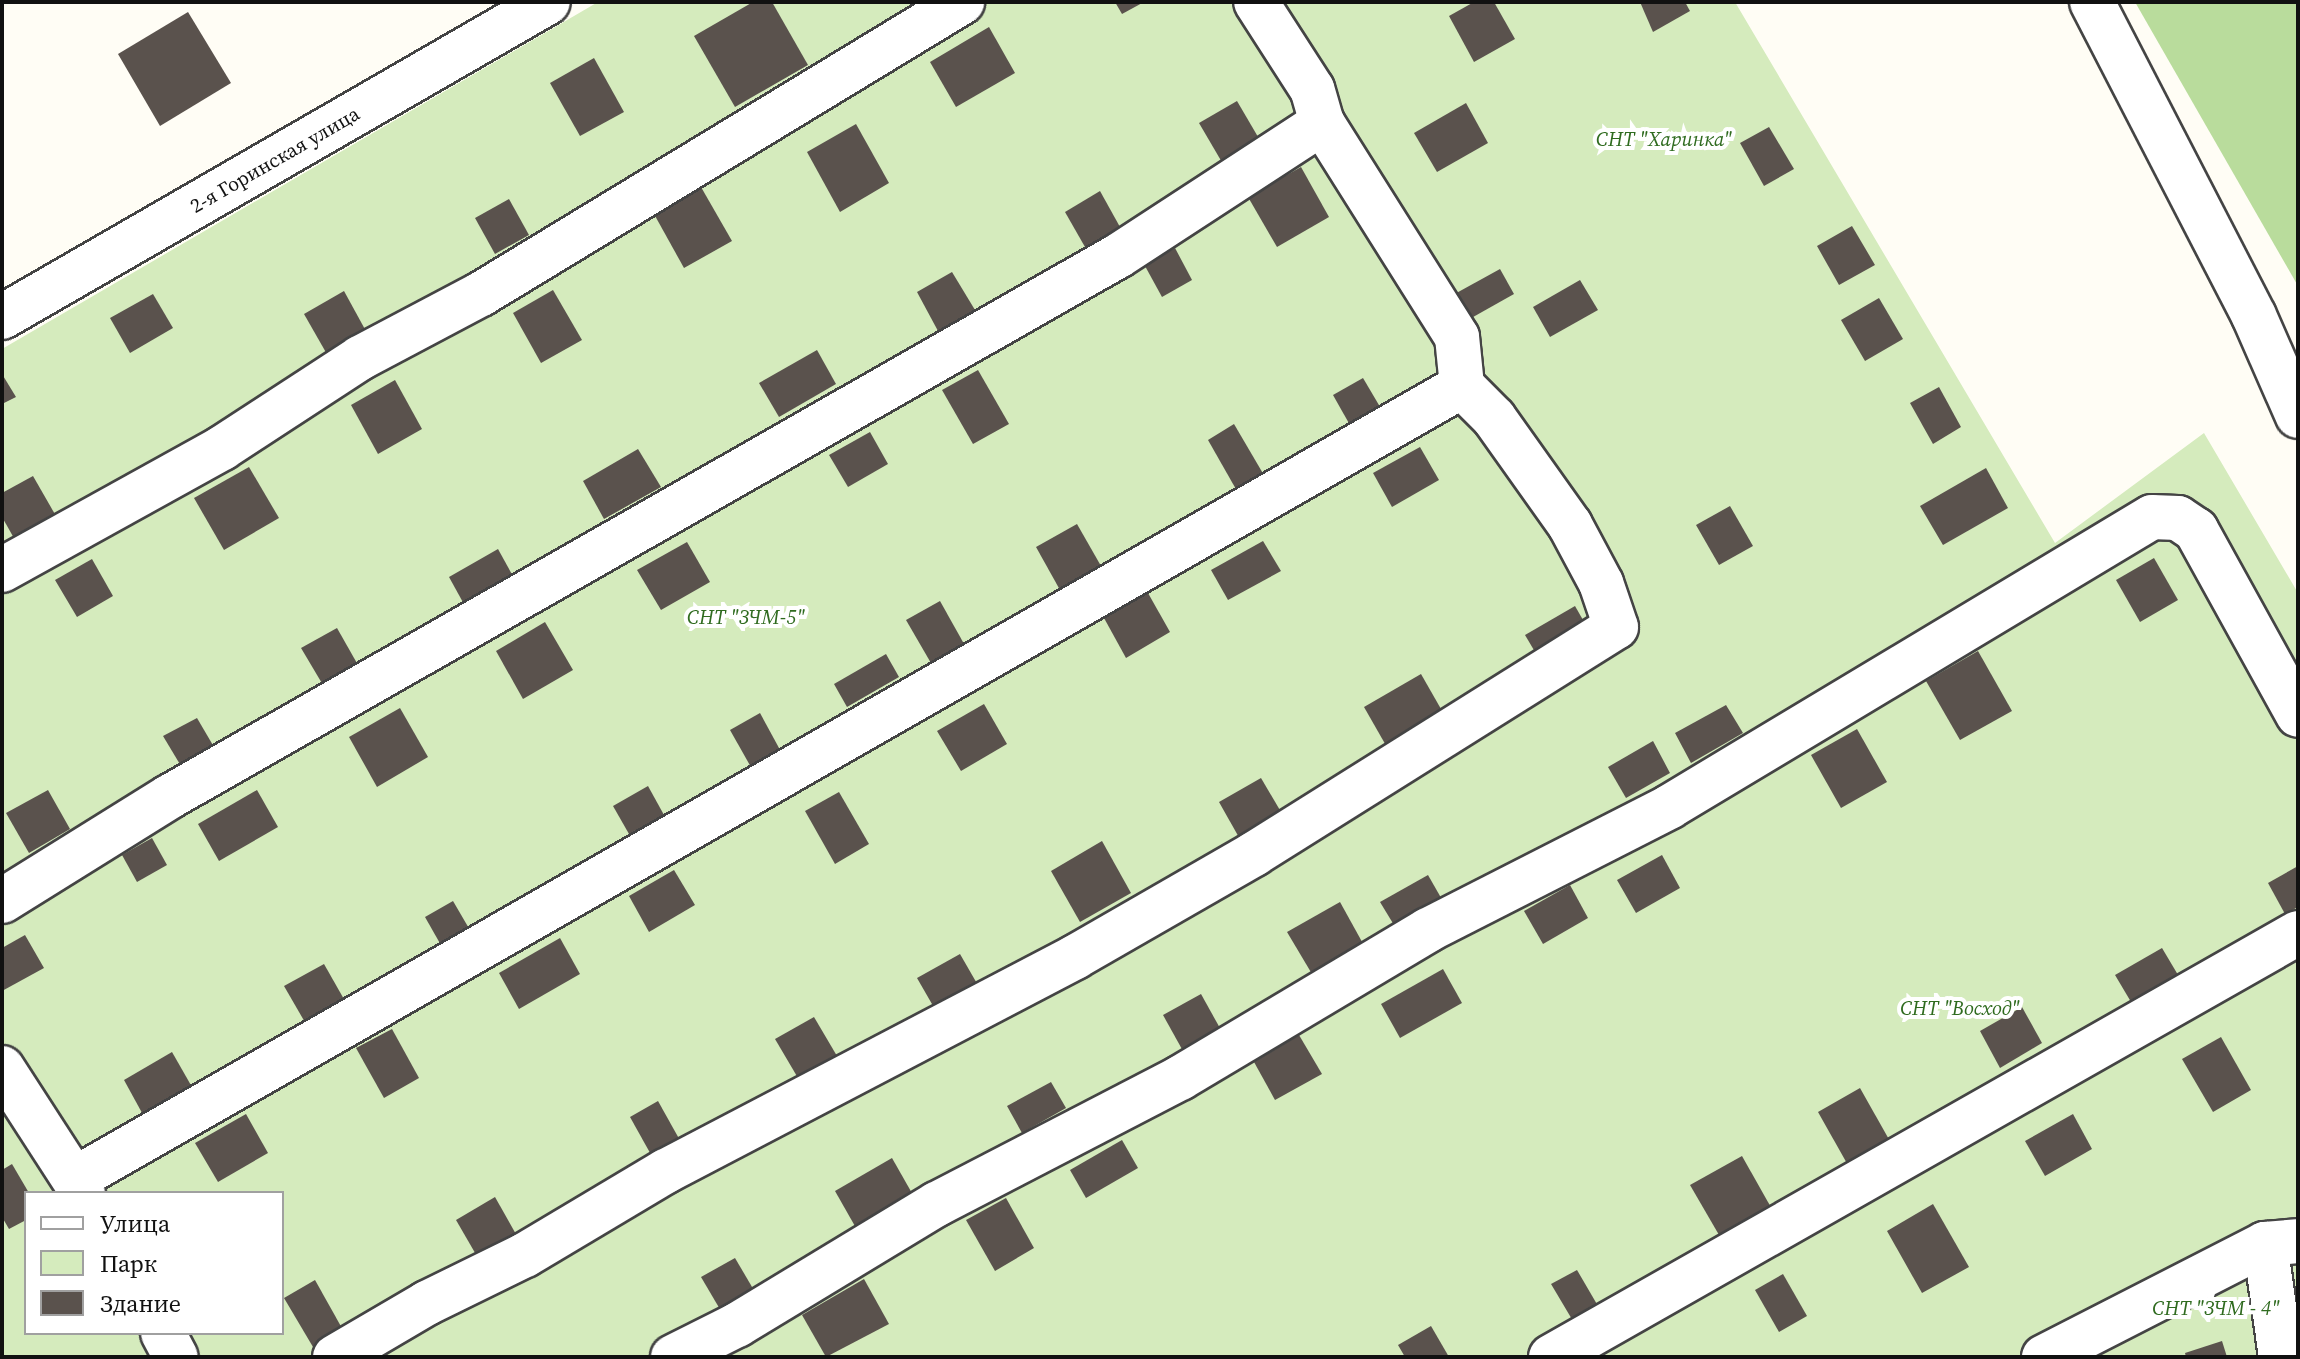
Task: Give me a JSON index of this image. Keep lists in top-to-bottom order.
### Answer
{
  "streets": {
    "street": ["2-я Горинская улица"]
  },
  "parks": [
    "СНТ \"Харинка\"",
    "СНТ \"ЗЧМ-5\"",
    "СНТ \"Восход\"",
    "СНТ \"ЗЧМ - 4\""
  ],
  "legend": ["Улица", "Парк", "Здание"]
}
